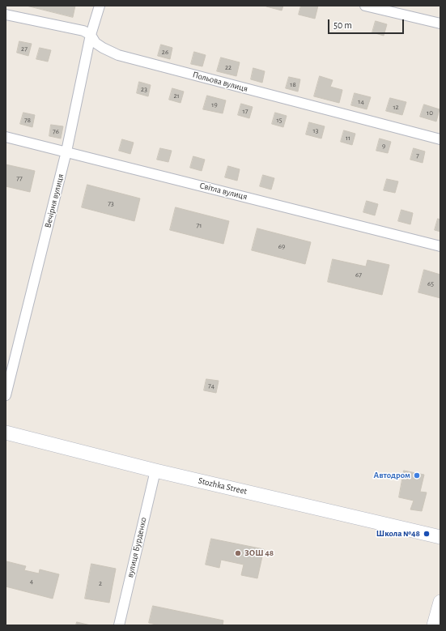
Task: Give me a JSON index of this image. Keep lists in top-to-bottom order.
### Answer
{
  "streets": {
    "street": [
      "Польова вулиця",
      "Світла вулиця",
      "Вечірня вулиця",
      "Stozhka Street",
      "вулиця Бурденко"
    ]
  },
  "crossings": [
    ["Польова вулиця", "Вечірня вулиця"],
    ["Світла вулиця", "Вечірня вулиця"],
    ["Stozhka Street", "вулиця Бурденко"]
  ],
  "places": ["Автодром", "Школа №48", "ЗОШ 48"],
  "house_numbers": [
    "27",
    "26",
    "22",
    "18",
    "23",
    "21",
    "14",
    "19",
    "12",
    "17",
    "10",
    "78",
    "15",
    "13",
    "76",
    "11",
    "9",
    "7",
    "77",
    "73",
    "71",
    "69",
    "67",
    "65",
    "74",
    "4",
    "2"
  ],
  "scale_bar": "50 m"
}
